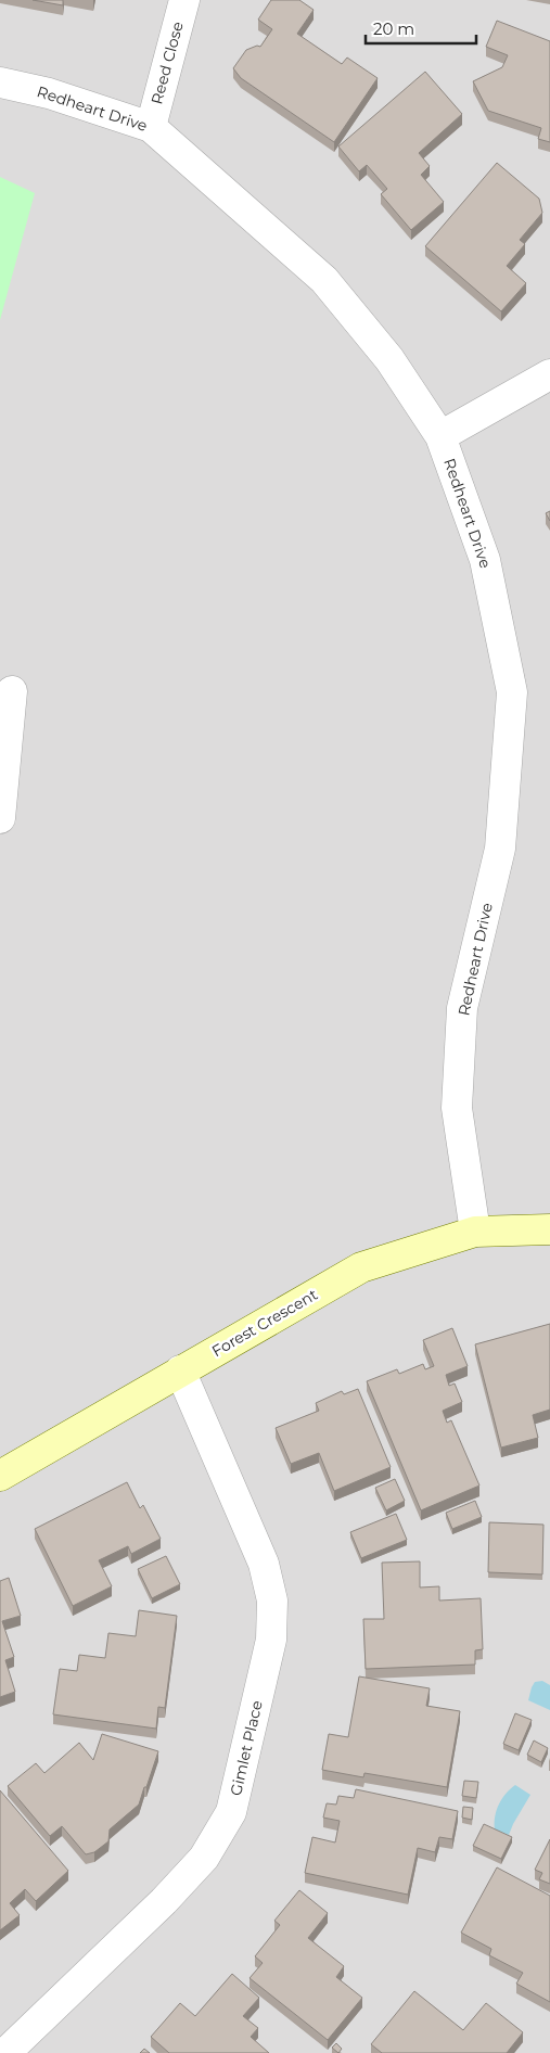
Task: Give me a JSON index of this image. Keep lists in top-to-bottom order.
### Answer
{
  "streets": {
    "street": [
      "Reed Close",
      "Redheart Drive",
      "Forest Crescent",
      "Gimlet Place"
    ]
  },
  "crossings": [
    ["Reed Close", "Redheart Drive"],
    ["Redheart Drive", "Forest Crescent"],
    ["Forest Crescent", "Gimlet Place"]
  ],
  "scale_bar": "20 m"
}
